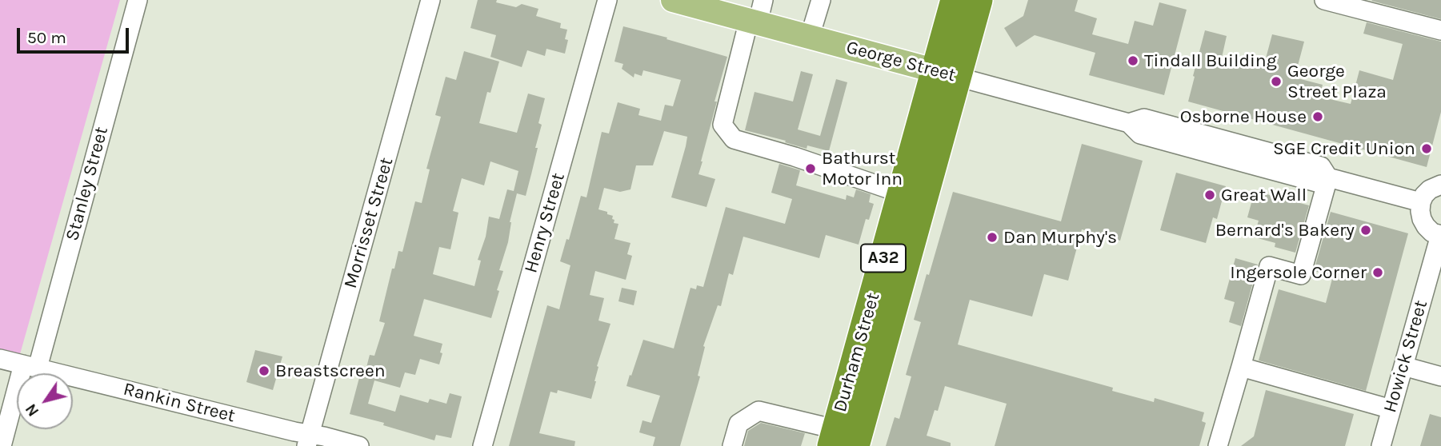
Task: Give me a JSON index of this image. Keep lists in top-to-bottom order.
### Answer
{
  "streets": {
    "highway": ["A32", "Durham Street"],
    "main road": ["George Street"],
    "street": [
      "Stanley Street",
      "Morrisset Street",
      "Henry Street",
      "Howick Street",
      "Rankin Street"
    ]
  },
  "crossings": [
    ["George Street", "Durham Street"],
    ["Stanley Street", "Rankin Street"],
    ["Morrisset Street", "Rankin Street"]
  ],
  "places": [
    "Tindall Building",
    "George Street Plaza",
    "Osborne House",
    "SGE Credit Union",
    "Bathurst Motor Inn",
    "Great Wall",
    "Bernard's Bakery",
    "Dan Murphy's",
    "Ingersole Corner",
    "Breastscreen"
  ],
  "scale_bar": "50 m",
  "north": "bottom left"
}
